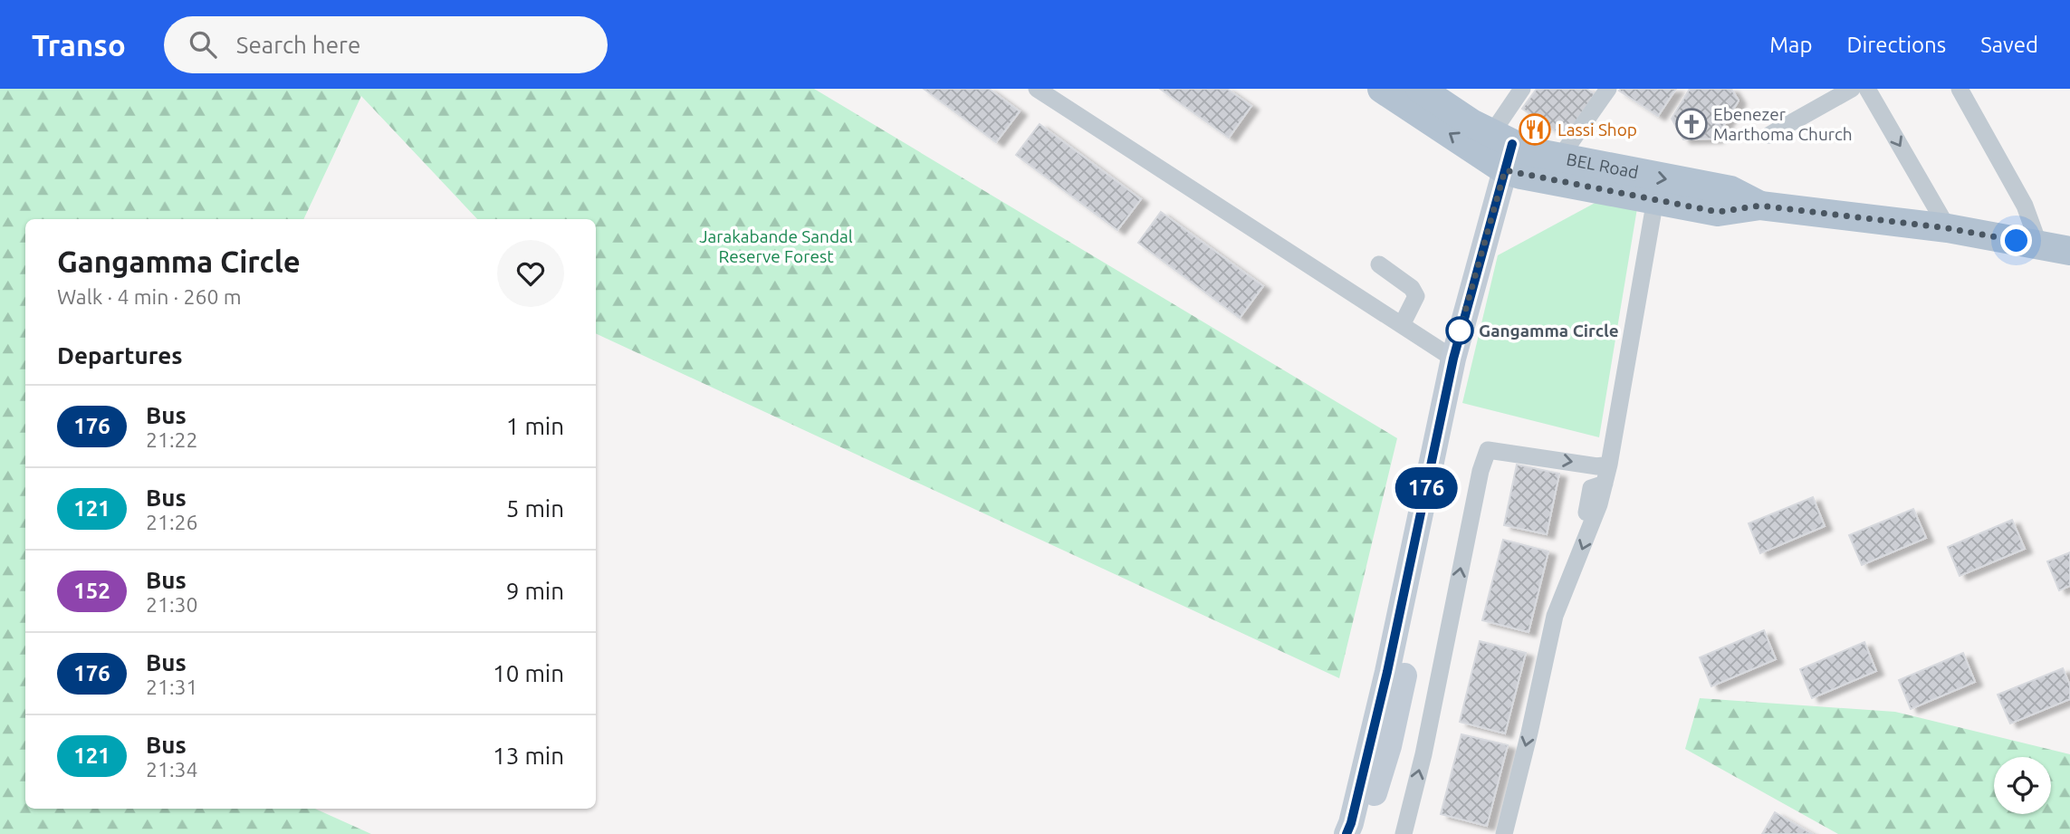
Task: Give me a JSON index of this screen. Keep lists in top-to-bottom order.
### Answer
{
  "streets": {
    "main road": ["BEL Road"]
  },
  "parks": ["Jarakabande Sandal Reserve Forest"],
  "places": {
    "church": ["Ebenezer Marthoma Church"],
    "restaurant": ["Lassi Shop"],
    "other": ["Gangamma Circle"]
  },
  "lines": ["bus line 176"],
  "page": {
    "header": "Transo",
    "search": "Search here",
    "nav": ["Map", "Directions", "Saved"],
    "on_map": "176",
    "heading": [
      ["Gangamma Circle", "Walk · 4 min · 260 m"],
      "Departures"
    ],
    "list": [
      {
        "mark": "176",
        "name": "Bus",
        "note": "21:22",
        "value": "1 min"
      },
      {
        "mark": "121",
        "name": "Bus",
        "note": "21:26",
        "value": "5 min"
      },
      {
        "mark": "152",
        "name": "Bus",
        "note": "21:30",
        "value": "9 min"
      },
      {
        "mark": "176",
        "name": "Bus",
        "note": "21:31",
        "value": "10 min"
      },
      {
        "mark": "121",
        "name": "Bus",
        "note": "21:34",
        "value": "13 min"
      }
    ]
  }
}
